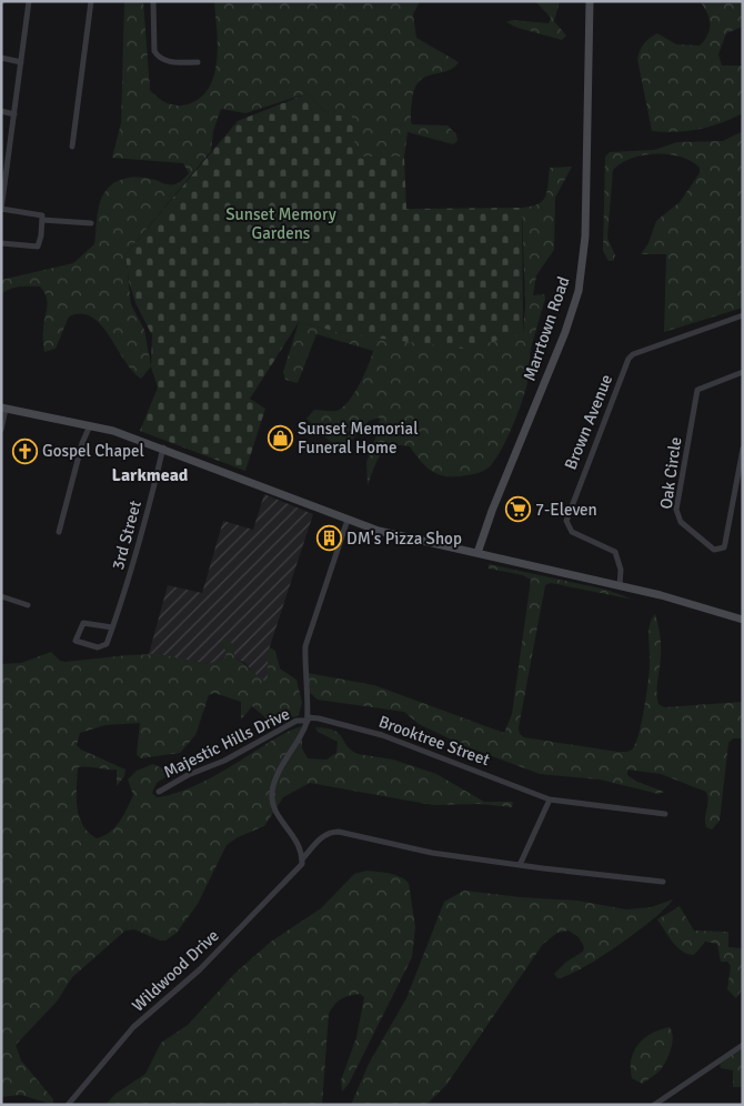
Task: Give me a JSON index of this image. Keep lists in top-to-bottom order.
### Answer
{
  "streets": {
    "main road": ["Marrtown Road"],
    "street": [
      "Brown Avenue",
      "Oak Circle",
      "3rd Street",
      "Brooktree Street",
      "Majestic Hills Drive",
      "Wildwood Drive"
    ]
  },
  "crossings": [
    ["Brooktree Street", "Majestic Hills Drive"]
  ],
  "districts": ["Larkmead"],
  "parks": ["Sunset Memory Gardens"],
  "places": {
    "shop": ["Sunset Memorial Funeral Home"],
    "church": ["Gospel Chapel"],
    "supermarket": ["7-Eleven"],
    "building": ["DM's Pizza Shop"]
  }
}
